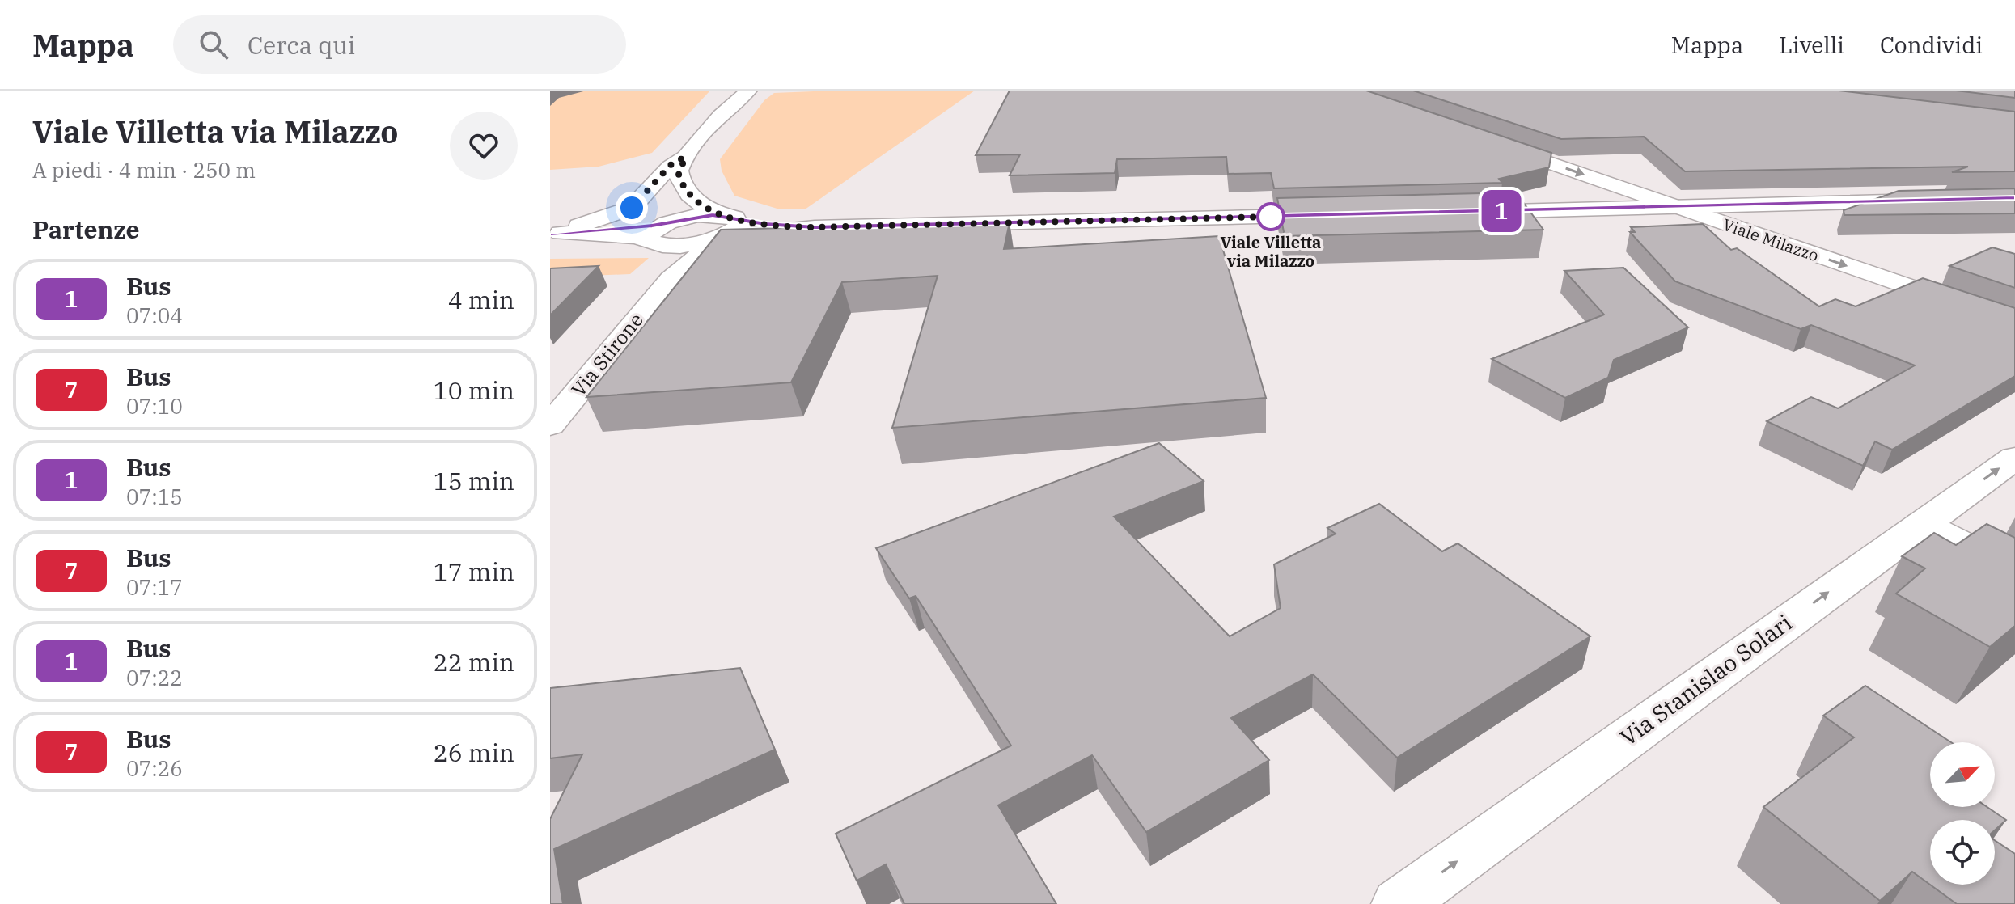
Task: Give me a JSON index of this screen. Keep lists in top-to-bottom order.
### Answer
{
  "streets": {
    "street": ["Viale Milazzo", "Via Stirone", "Via Stanislao Solari"]
  },
  "one_way": ["Via Stanislao Solari"],
  "places": ["Viale Villetta via Milazzo"],
  "lines": ["bus line 1"],
  "north": "top right",
  "page": {
    "header": "Mappa",
    "search": "Cerca qui",
    "nav": ["Mappa", "Livelli", "Condividi"],
    "heading": [
      ["Viale Villetta via Milazzo", "A piedi · 4 min · 250 m"],
      "Partenze"
    ],
    "on_map": "1",
    "list": [
      {
        "mark": "1",
        "name": "Bus",
        "note": "07:04",
        "value": "4 min"
      },
      {
        "mark": "7",
        "name": "Bus",
        "note": "07:10",
        "value": "10 min"
      },
      {
        "mark": "1",
        "name": "Bus",
        "note": "07:15",
        "value": "15 min"
      },
      {
        "mark": "7",
        "name": "Bus",
        "note": "07:17",
        "value": "17 min"
      },
      {
        "mark": "1",
        "name": "Bus",
        "note": "07:22",
        "value": "22 min"
      },
      {
        "mark": "7",
        "name": "Bus",
        "note": "07:26",
        "value": "26 min"
      }
    ]
  }
}
